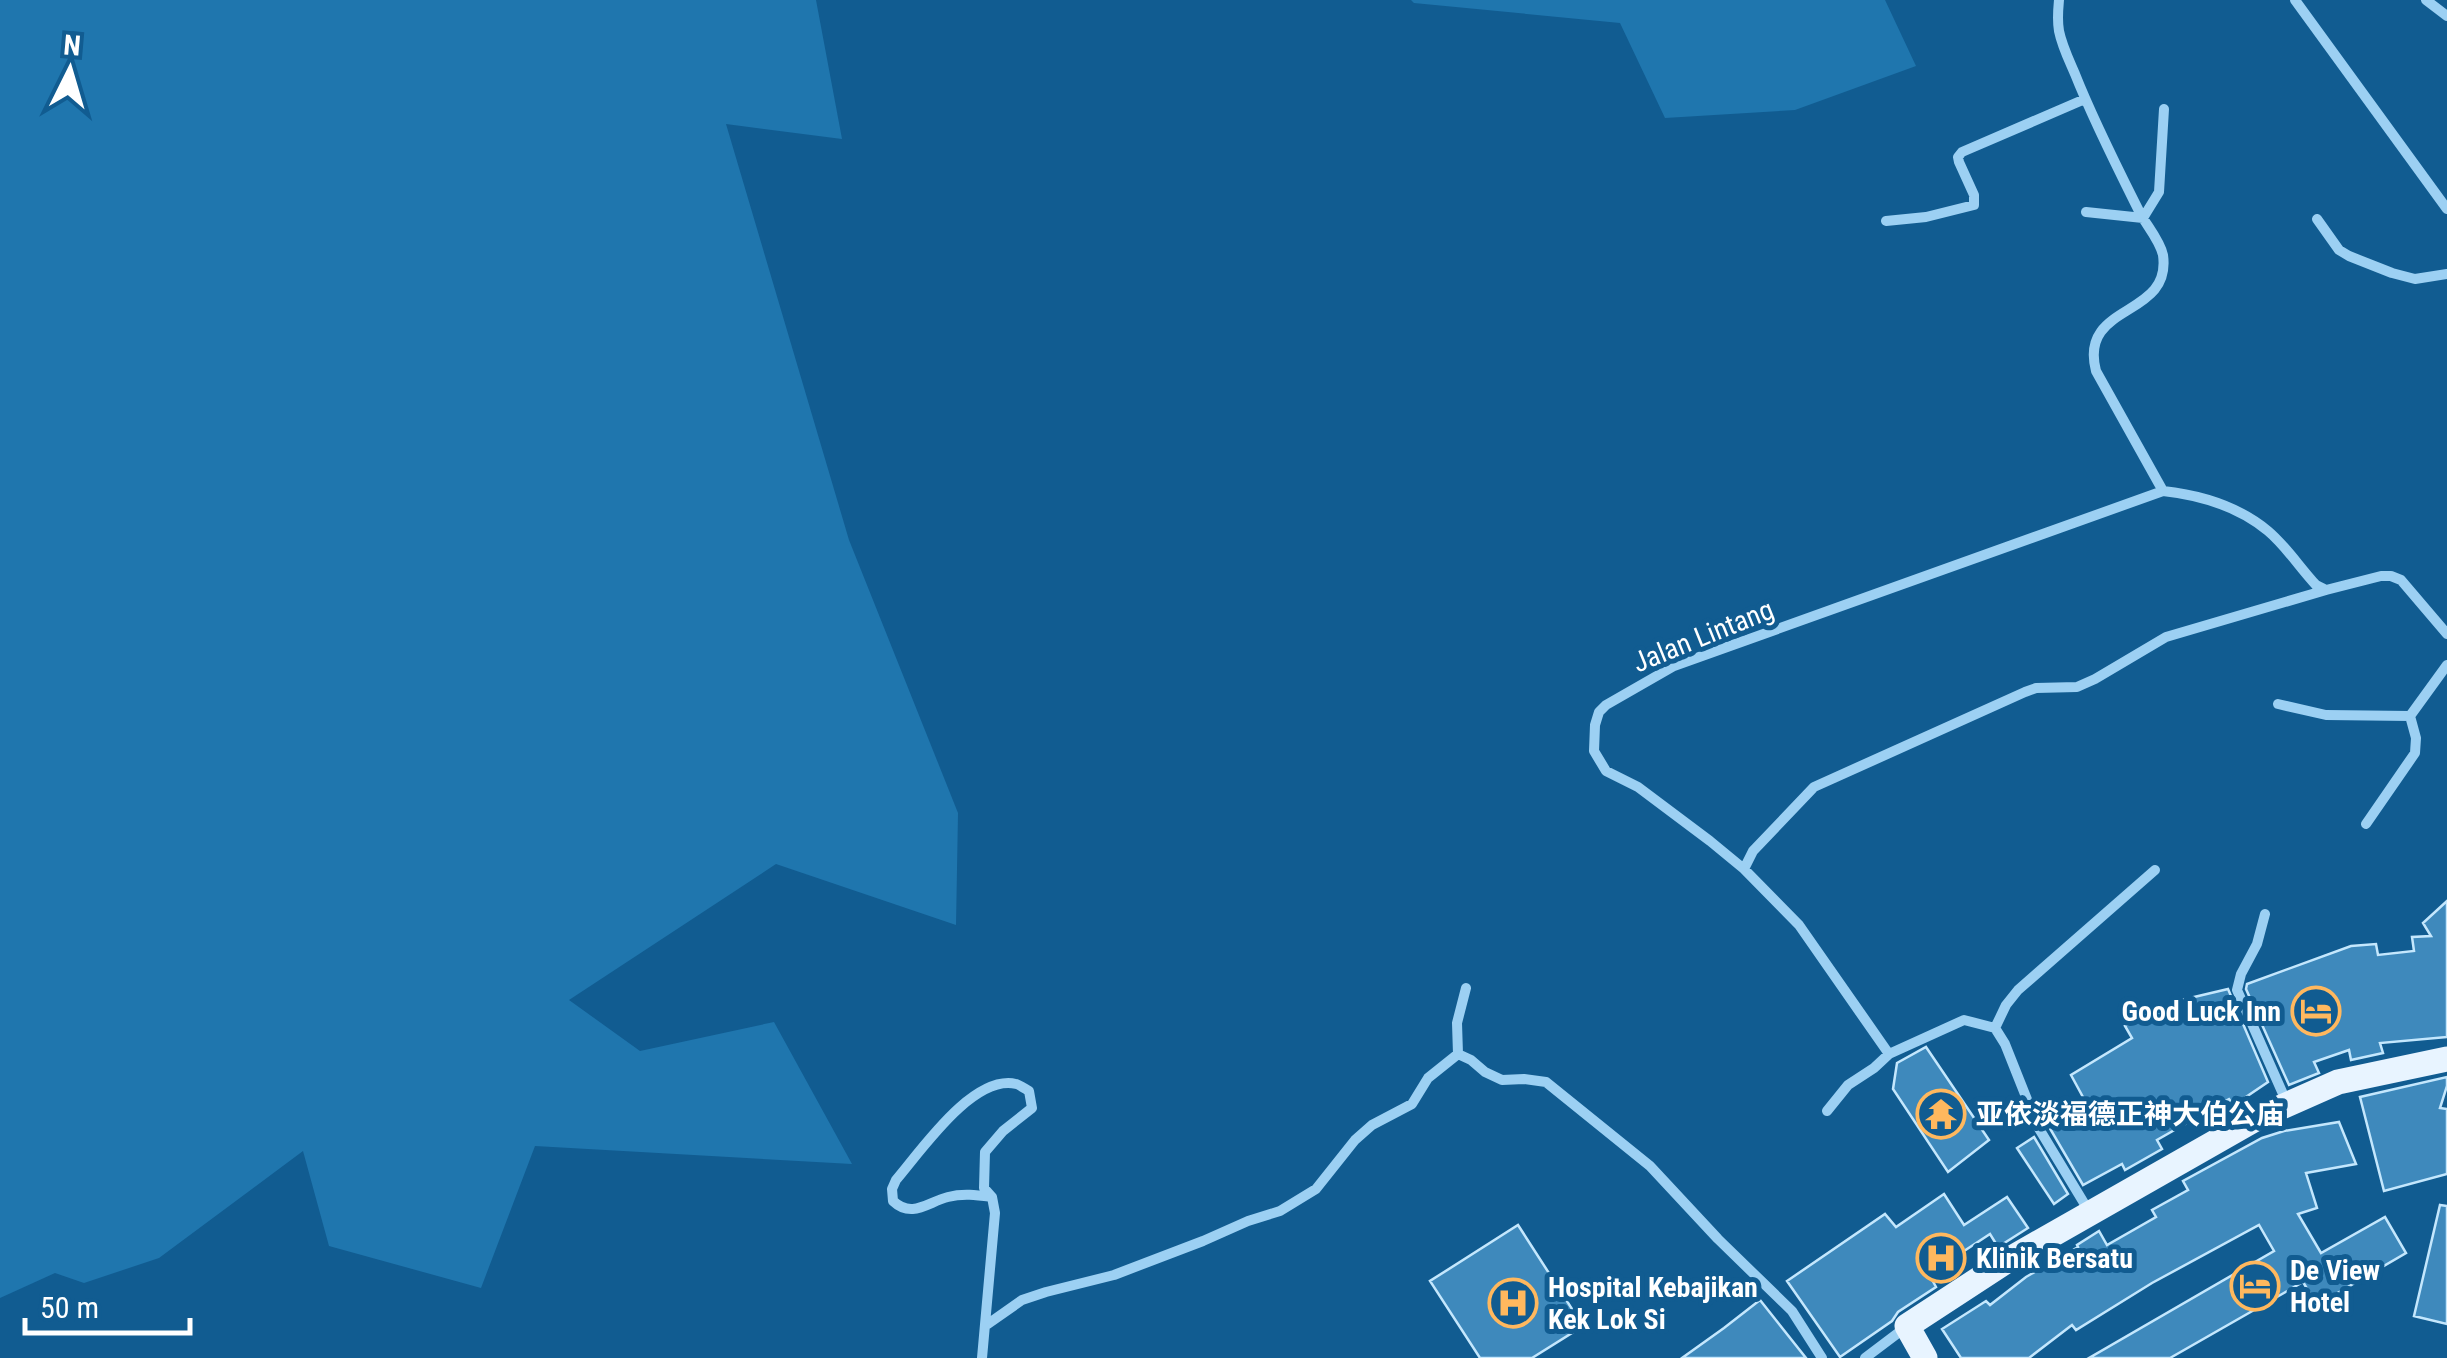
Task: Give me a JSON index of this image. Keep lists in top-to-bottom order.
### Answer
{
  "streets": {
    "street": ["Jalan Lintang"]
  },
  "places": {
    "hotel": ["Good Luck Inn", "De View Hotel"],
    "temple": ["亚依淡福德正神大伯公庙"],
    "hospital": ["Klinik Bersatu", "Hospital Kebajikan Kek Lok Si"]
  },
  "scale_bar": "50 m",
  "north": "top"
}
